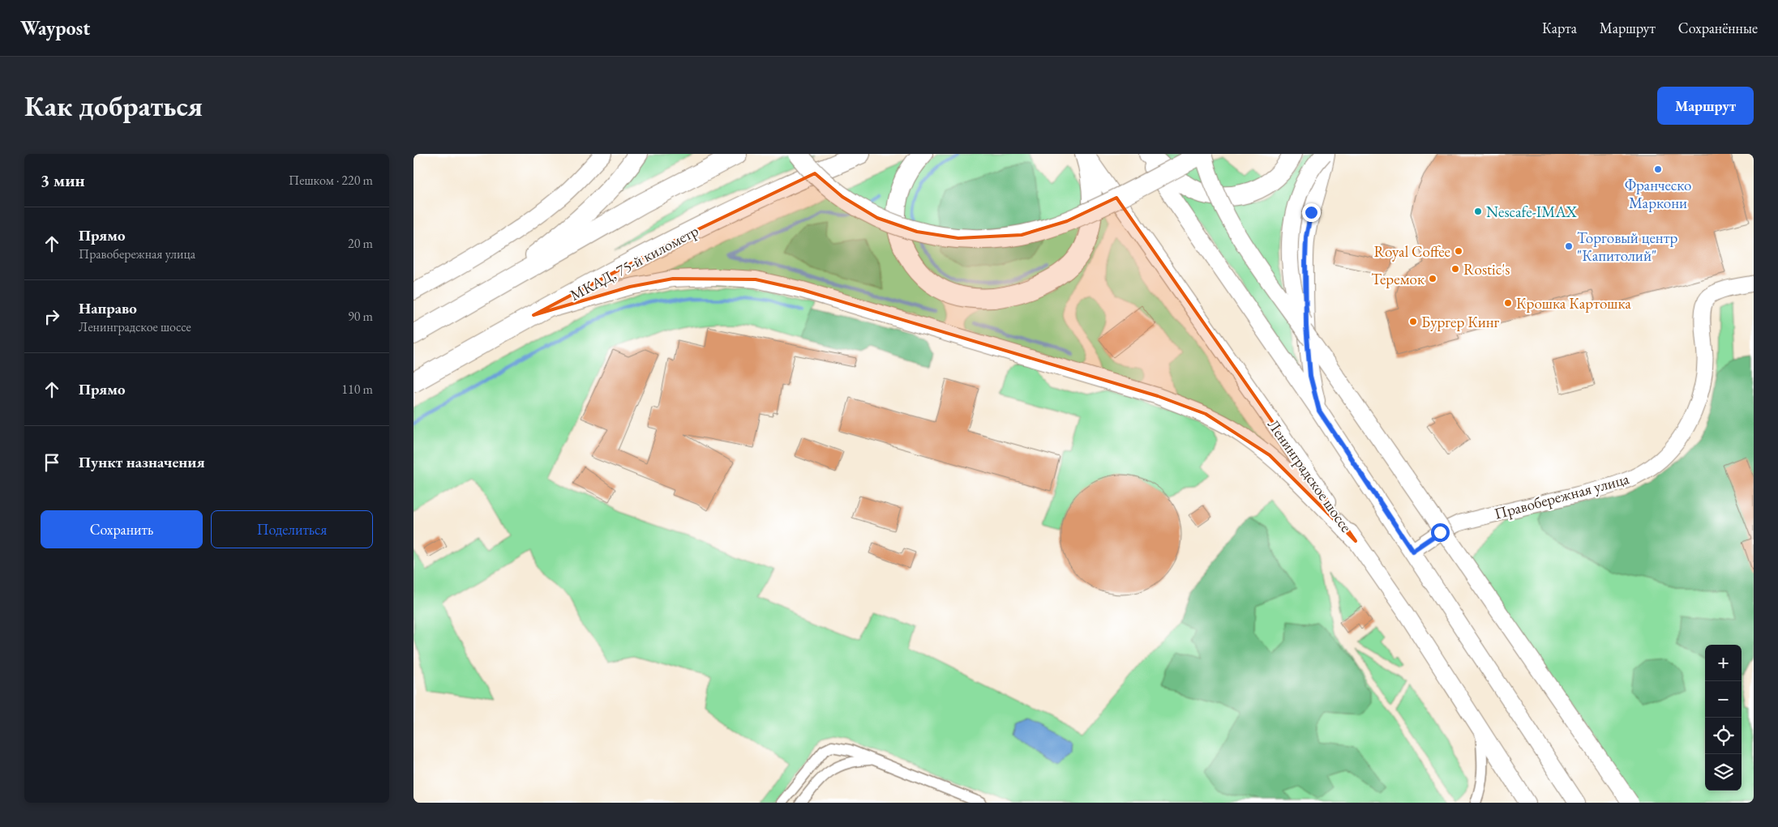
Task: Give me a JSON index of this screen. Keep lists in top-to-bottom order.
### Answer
{
  "streets": {
    "highway": ["МКАД, 75-й километр"],
    "main road": ["Ленинградское шоссе"],
    "street": ["Правобережная улица"]
  },
  "places": [
    "Франческо Маркони",
    "Nescafe-IMAX",
    "Торговый центр \"Капитолий\"",
    "Royal Coffee",
    "Rostic's",
    "Теремок",
    "Крошка Картошка",
    "Бургер Кинг"
  ],
  "page": {
    "header": "Waypost",
    "nav": ["Карта", "Маршрут", "Сохранённые"],
    "buttons": [
      "Маршрут",
      ["Сохранить", "Поделиться"]
    ],
    "title": "Как добраться",
    "heading": ["3 мин", "Пешком · 220 m"],
    "list": [
      ["Прямо", "Правобережная улица", "20 m"],
      ["Направо", "Ленинградское шоссе", "90 m"],
      ["Прямо", "110 m"],
      "Пункт назначения"
    ],
    "map_buttons": ["+", "−"]
  }
}
